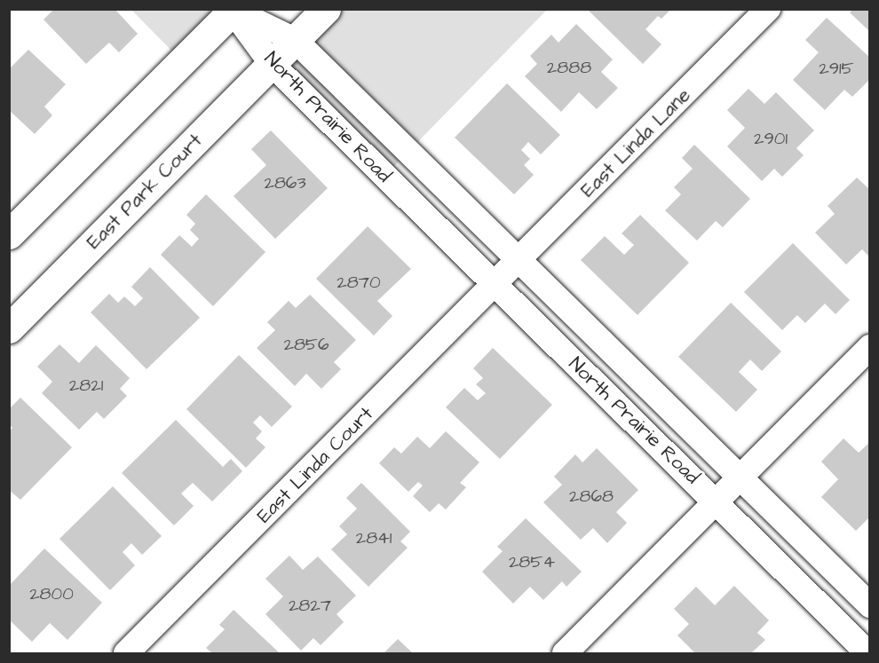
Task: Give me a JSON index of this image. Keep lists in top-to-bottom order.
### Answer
{
  "streets": {
    "street": [
      "North Prairie Road",
      "East Linda Lane",
      "East Park Court",
      "East Linda Court"
    ]
  },
  "crossings": [
    ["North Prairie Road", "East Linda Lane"],
    ["North Prairie Road", "East Park Court"],
    ["North Prairie Road", "East Linda Court"],
    ["East Linda Lane", "East Linda Court"]
  ],
  "house_numbers": [
    "2888",
    "2915",
    "2901",
    "2863",
    "2870",
    "2856",
    "2821",
    "2868",
    "2841",
    "2854",
    "2800",
    "2827"
  ]
}
